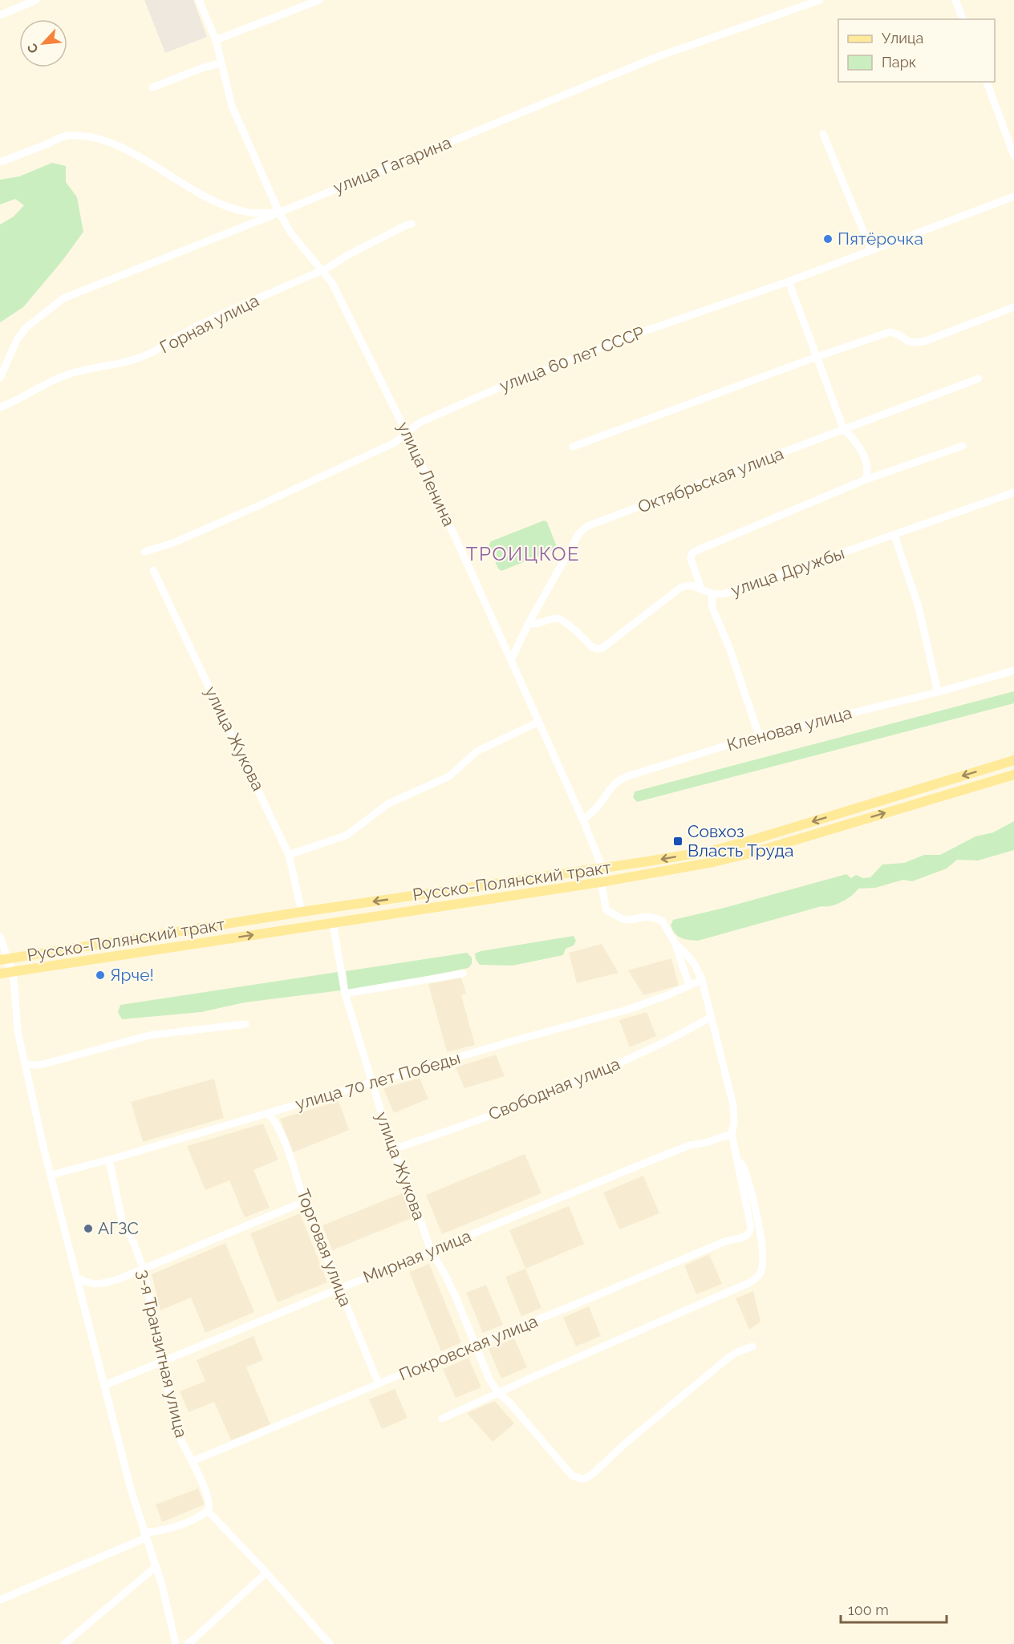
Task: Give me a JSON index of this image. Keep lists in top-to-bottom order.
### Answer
{
  "streets": {
    "main road": ["Русско-Полянский тракт"],
    "street": [
      "улица Гагарина",
      "Горная улица",
      "улица 60 лет СССР",
      "улица Ленина",
      "Октябрьская улица",
      "улица Дружбы",
      "Кленовая улица",
      "улица Жукова",
      "улица 70 лет Победы",
      "Свободная улица",
      "Торговая улица",
      "Мирная улица",
      "Покровская улица",
      "3-я Транзитная улица"
    ]
  },
  "crossings": [
    ["улица Гагарина", "улица Ленина"],
    ["Горная улица", "улица Ленина"],
    ["улица 60 лет СССР", "улица Ленина"],
    ["улица Ленина", "Октябрьская улица"],
    ["улица Ленина", "Кленовая улица"],
    ["улица Ленина", "Русско-Полянский тракт"],
    ["Октябрьская улица", "улица Дружбы"],
    ["улица Жукова", "Русско-Полянский тракт"],
    ["улица Жукова", "улица 70 лет Победы"],
    ["улица Жукова", "Свободная улица"],
    ["улица Жукова", "Мирная улица"],
    ["улица Жукова", "Покровская улица"],
    ["улица 70 лет Победы", "Торговая улица"],
    ["улица 70 лет Победы", "3-я Транзитная улица"],
    ["Торговая улица", "Мирная улица"],
    ["Торговая улица", "Покровская улица"],
    ["Мирная улица", "3-я Транзитная улица"],
    ["Покровская улица", "3-я Транзитная улица"]
  ],
  "districts": ["ТРОИЦКОЕ"],
  "places": {
    "other": ["Пятёрочка", "Ярче!", "АГЗС"],
    "transit": ["Совхоз Власть Труда"]
  },
  "legend": ["Улица", "Парк"],
  "scale_bar": "100 m",
  "north": "bottom left"
}
